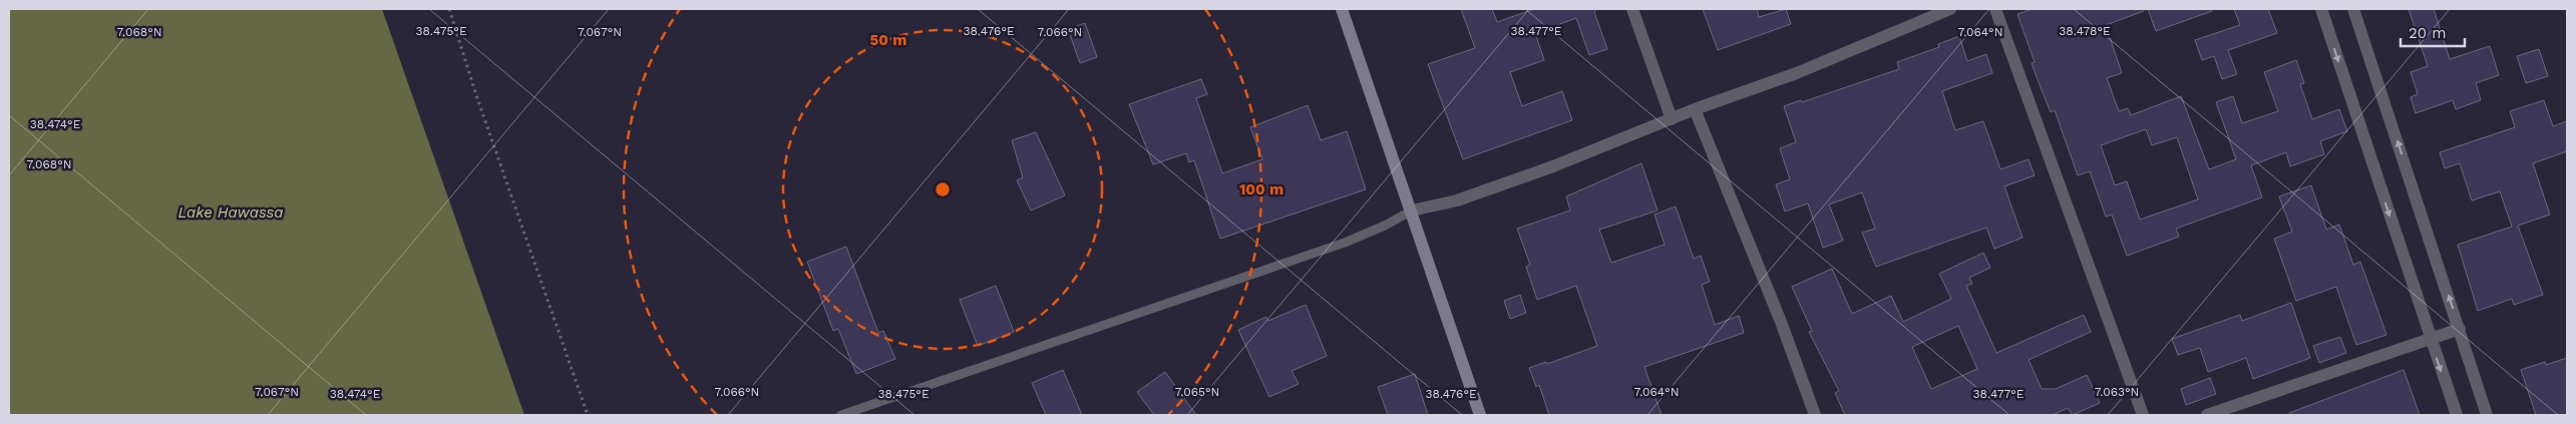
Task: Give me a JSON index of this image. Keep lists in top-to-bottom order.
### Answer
{
  "water": ["Lake Hawassa"],
  "scale_bar": "20 m",
  "coordinates": [
    "38.476°E",
    "38.477°E",
    "38.478°E",
    "38.475°E",
    "7.068°N",
    "7.067°N",
    "7.066°N",
    "7.064°N",
    "38.474°E",
    "7.065°N",
    "7.063°N"
  ],
  "rings": ["50 m", "100 m"]
}
